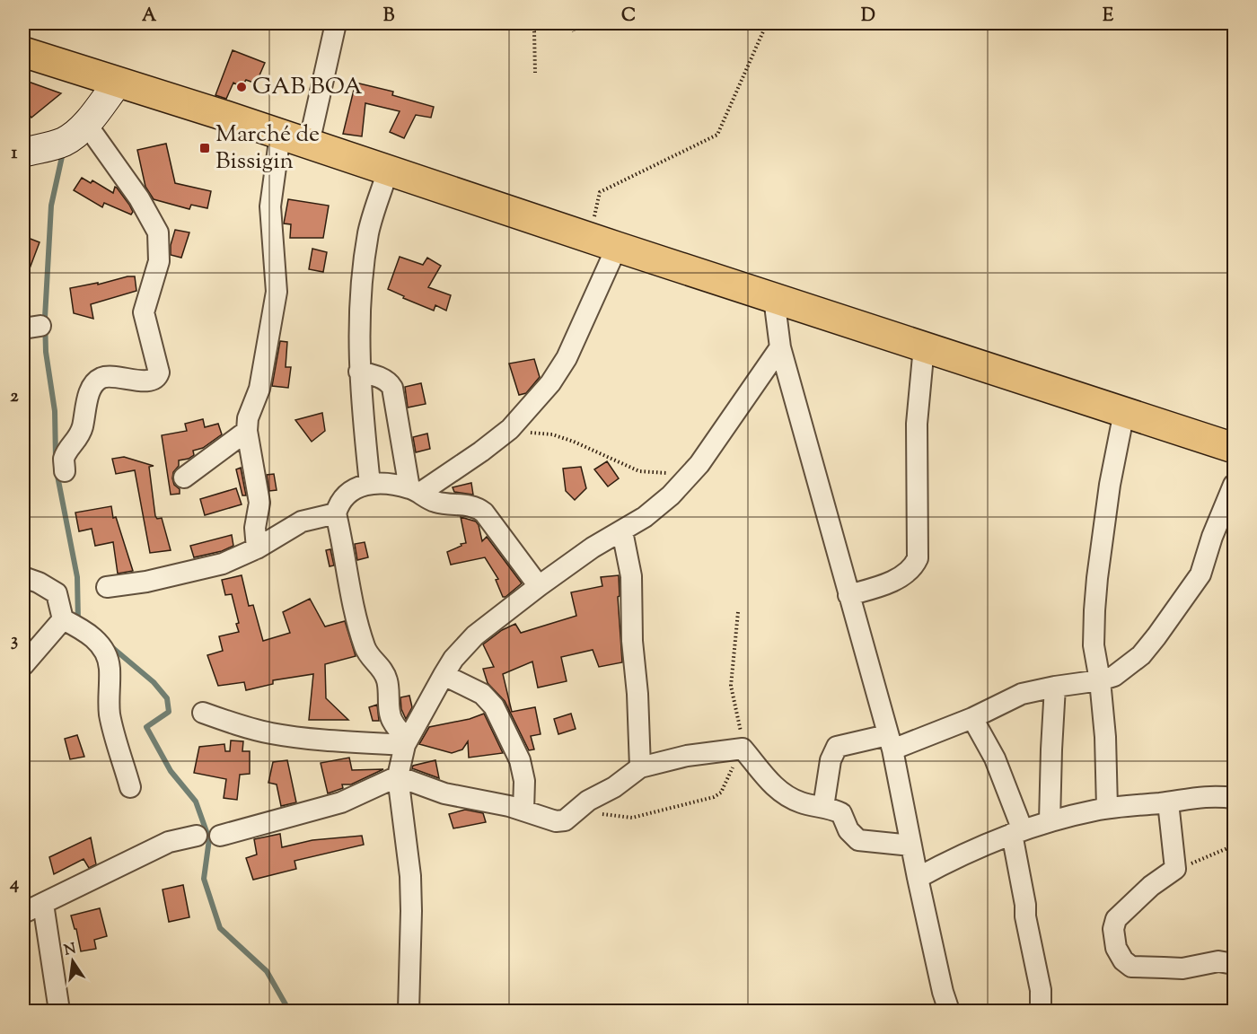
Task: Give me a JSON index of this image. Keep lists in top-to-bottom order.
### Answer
{
  "places": {
    "other": ["GAB BOA"],
    "transit": ["Marché de Bissigin"]
  },
  "north": "top",
  "grid": {
    "columns": [
      "A",
      "B",
      "C",
      "D",
      "E"
    ],
    "rows": [
      "1",
      "2",
      "3",
      "4"
    ]
  }
}
